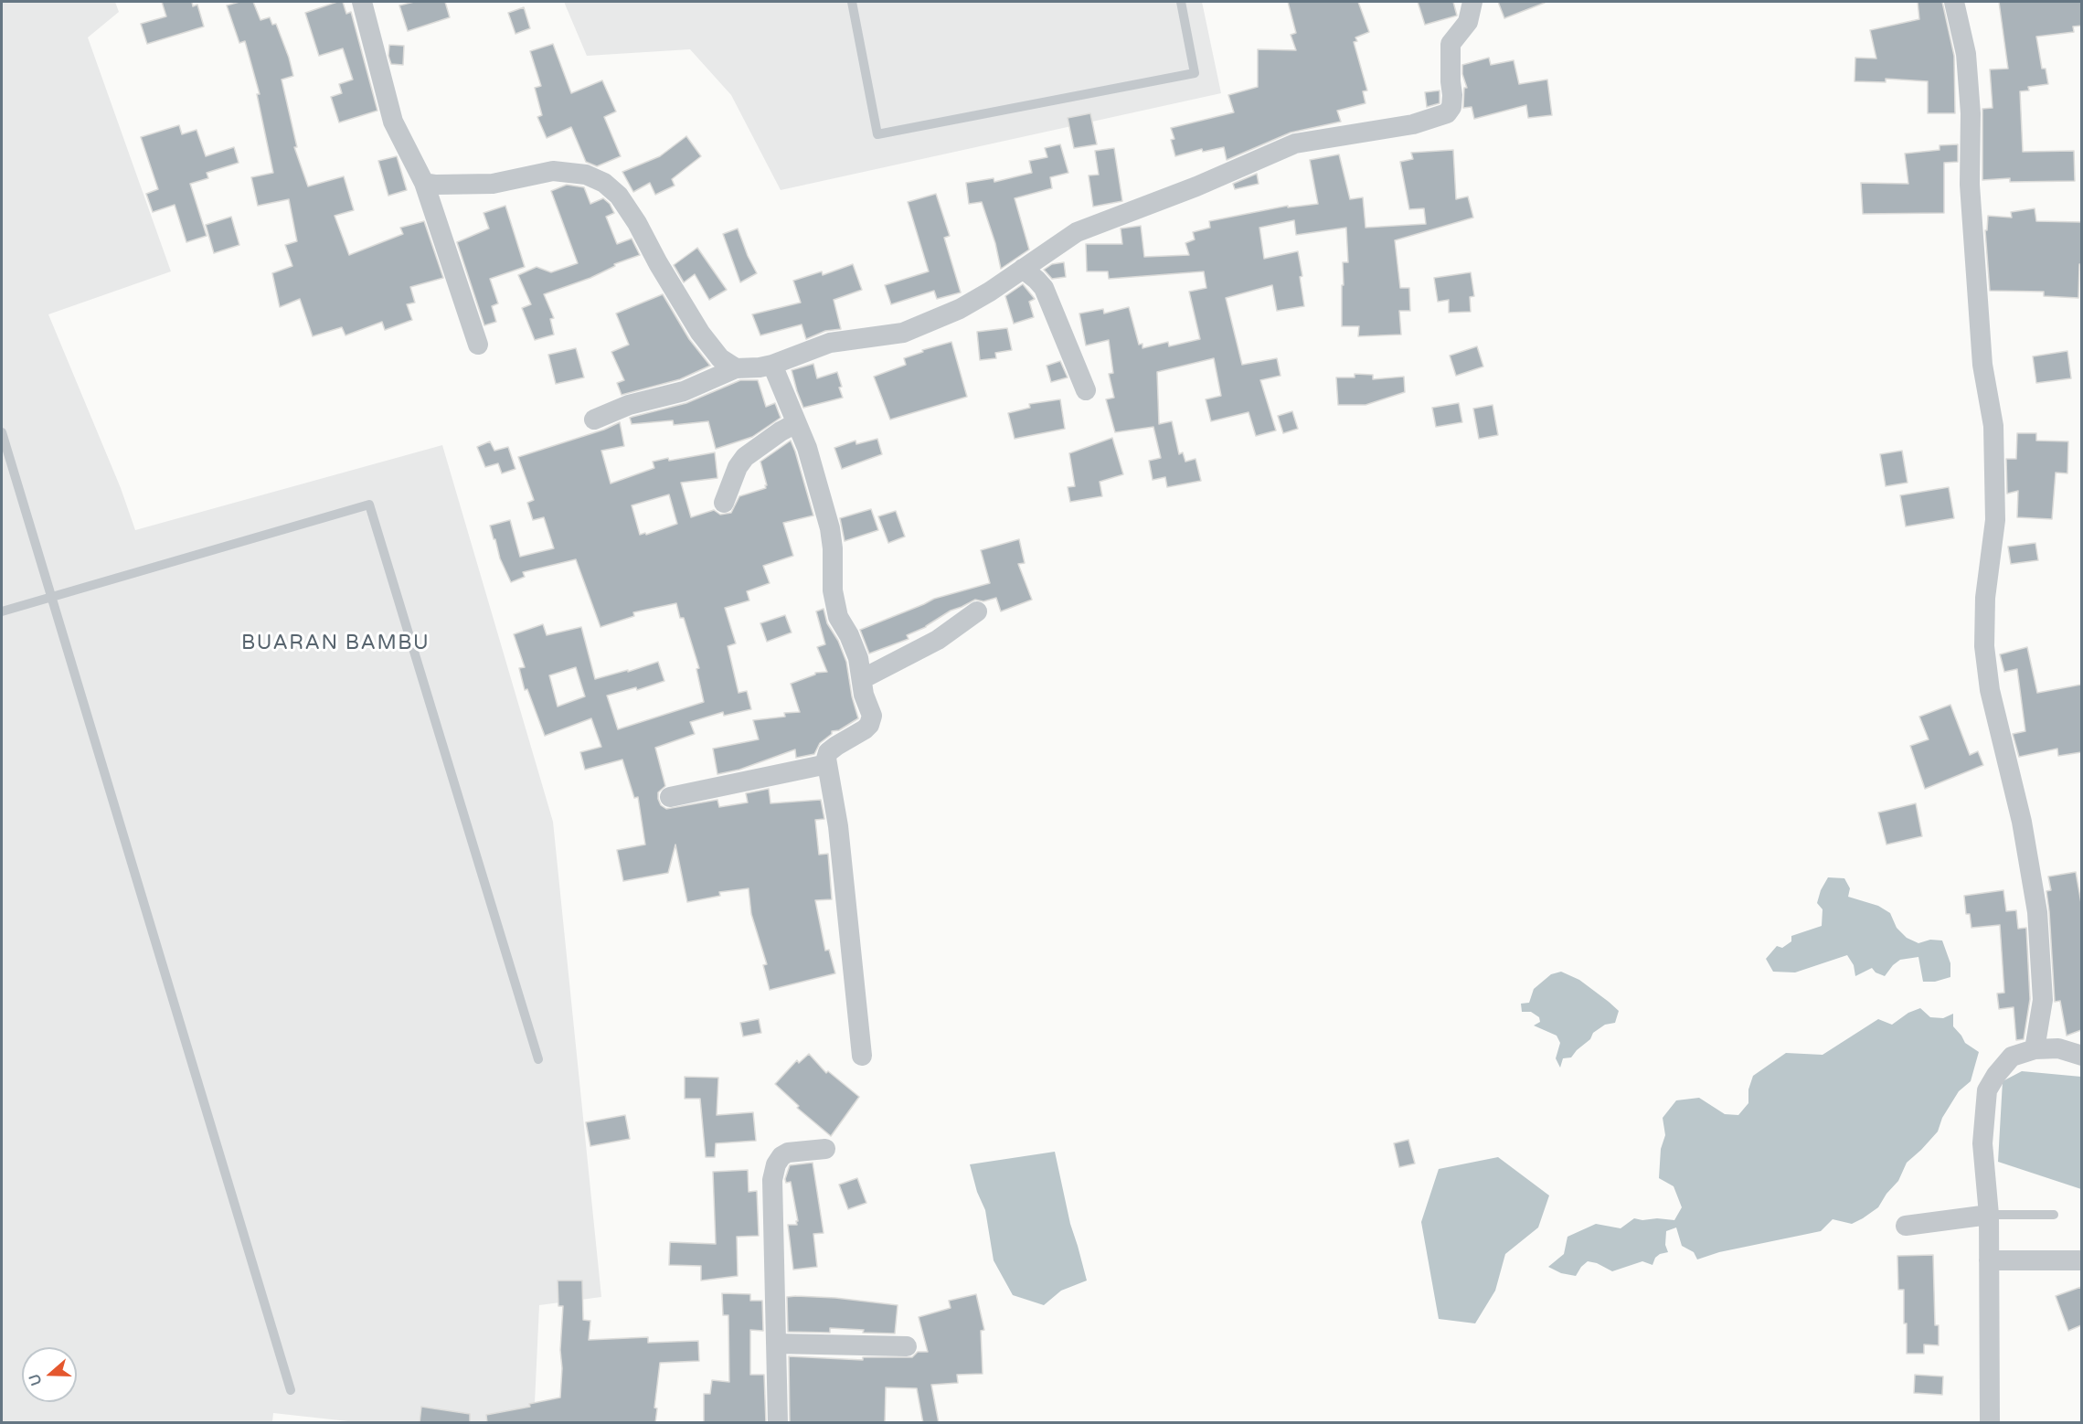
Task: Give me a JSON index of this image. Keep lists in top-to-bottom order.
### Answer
{
  "districts": ["BUARAN BAMBU"],
  "north": "left"
}
